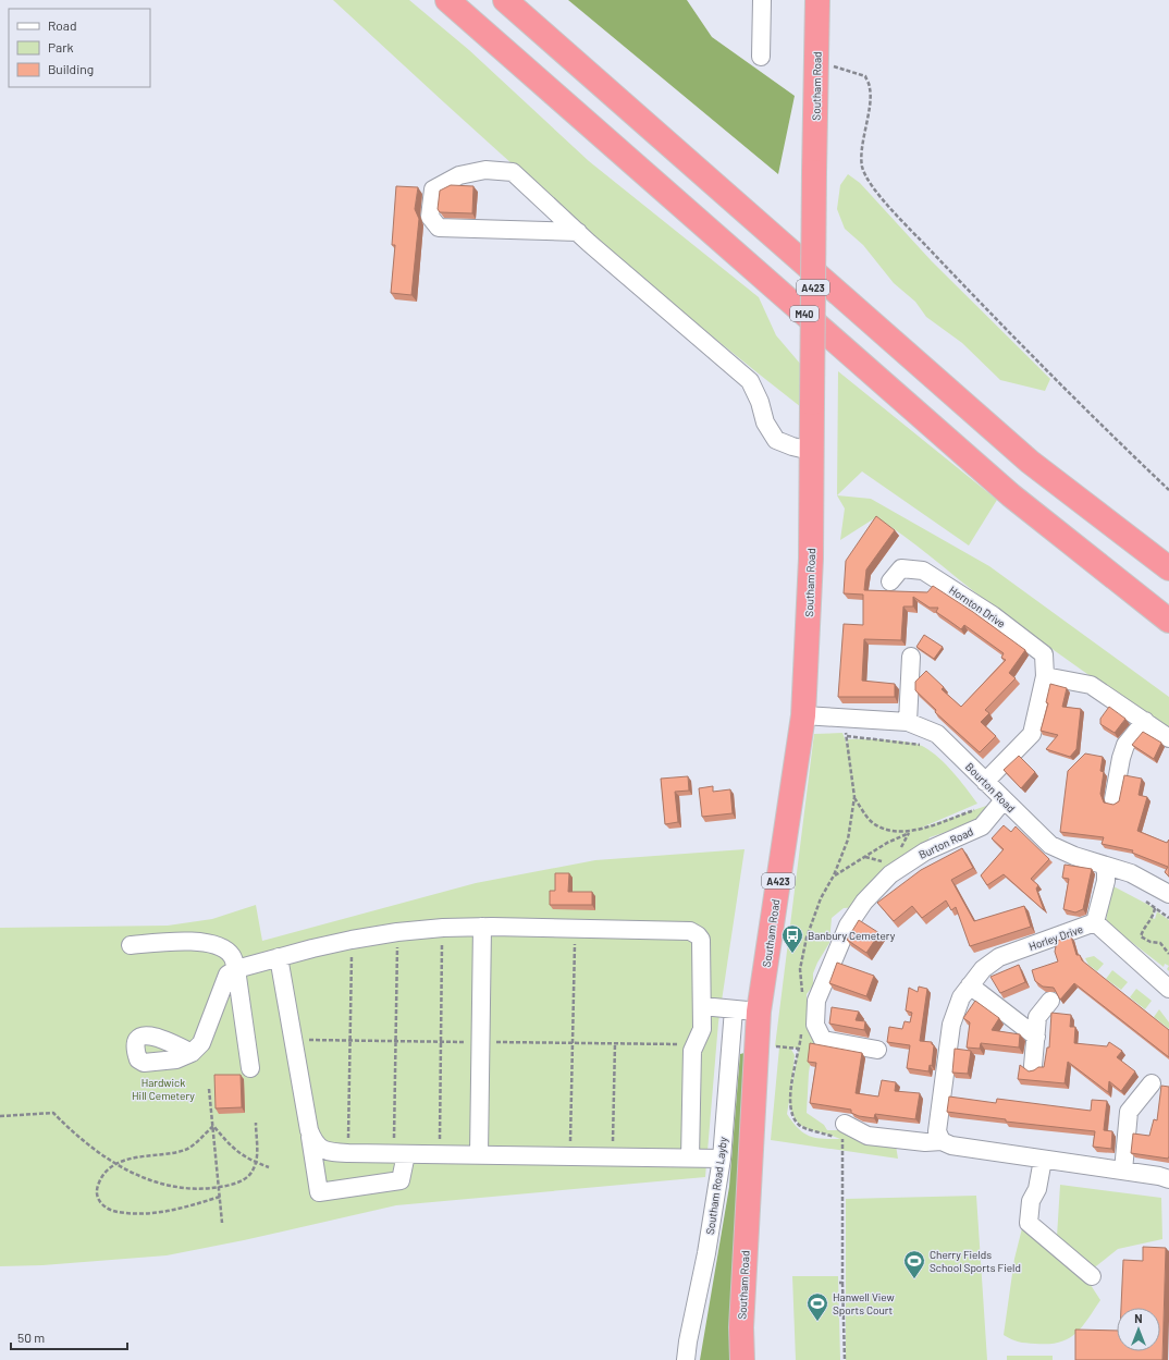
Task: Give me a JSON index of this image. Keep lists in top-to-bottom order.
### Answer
{
  "streets": {
    "highway": ["Southam Road", "A423", "M40"],
    "street": [
      "Hornton Drive",
      "Bourton Road",
      "Burton Road",
      "Horley Drive",
      "Southam Road Layby"
    ]
  },
  "crossings": [
    ["Southam Road", "Bourton Road"],
    ["Hornton Drive", "Bourton Road"],
    ["Bourton Road", "Burton Road"],
    ["Bourton Road", "Horley Drive"]
  ],
  "parks": ["Hardwick Hill Cemetery"],
  "places": {
    "bus stop": ["Banbury Cemetery"],
    "sports": ["Cherry Fields School Sports Field", "Hanwell View Sports Court"]
  },
  "legend": ["Road", "Park", "Building"],
  "scale_bar": "50 m",
  "north": "top"
}
